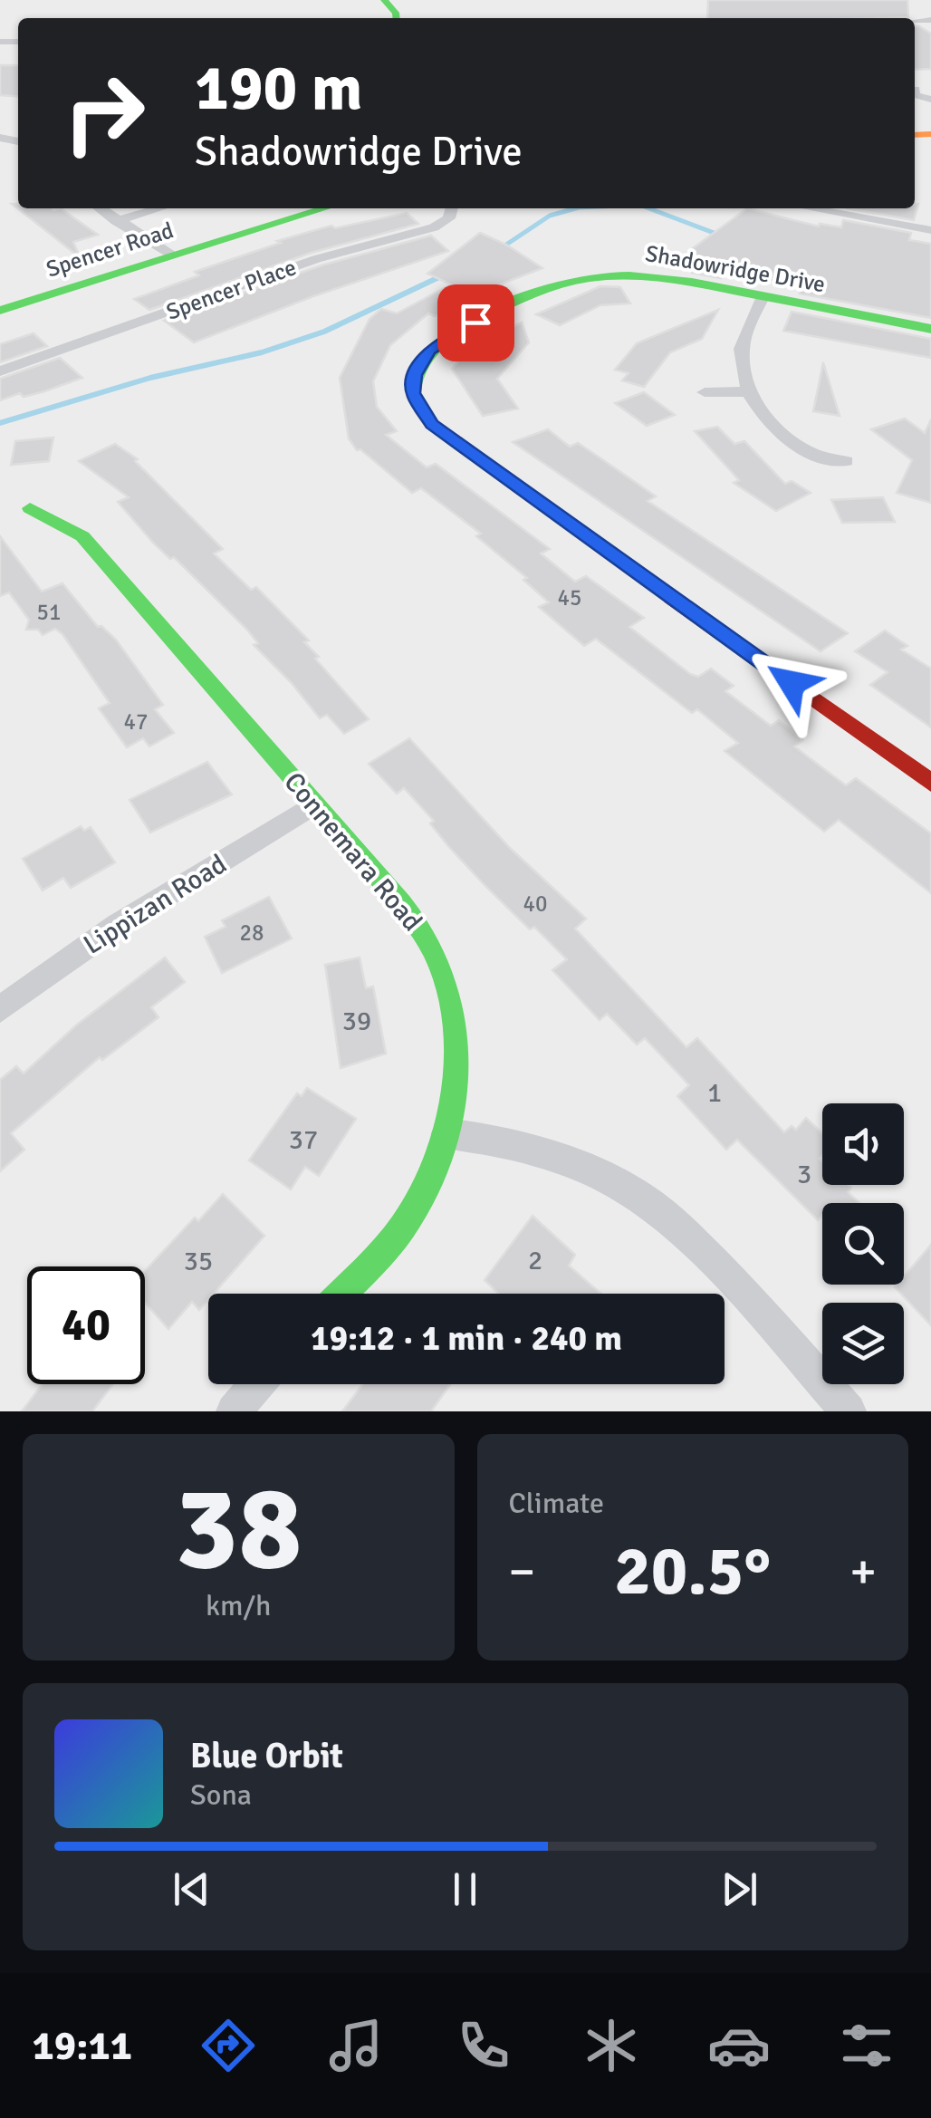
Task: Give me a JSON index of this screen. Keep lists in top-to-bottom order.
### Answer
{
  "streets": {
    "street": [
      "Spencer Road",
      "Shadowridge Drive",
      "Spencer Place",
      "Connemara Road",
      "Lippizan Road"
    ]
  },
  "crossings": [
    ["Connemara Road", "Lippizan Road"]
  ],
  "house_numbers": [
    "45",
    "51",
    "47",
    "40",
    "28",
    "39",
    "1",
    "37",
    "3",
    "2",
    "35"
  ],
  "page": {
    "turn": ["190 m", "Shadowridge Drive"],
    "limit": "40",
    "trip": "19:12 · 1 min · 240 m",
    "tile": [
      ["38", "km/h"],
      "Climate"
    ],
    "heat": ["−", "20.5°", "+"],
    "song": ["Blue Orbit", "Sona"],
    "tabs": "19:11"
  }
}
